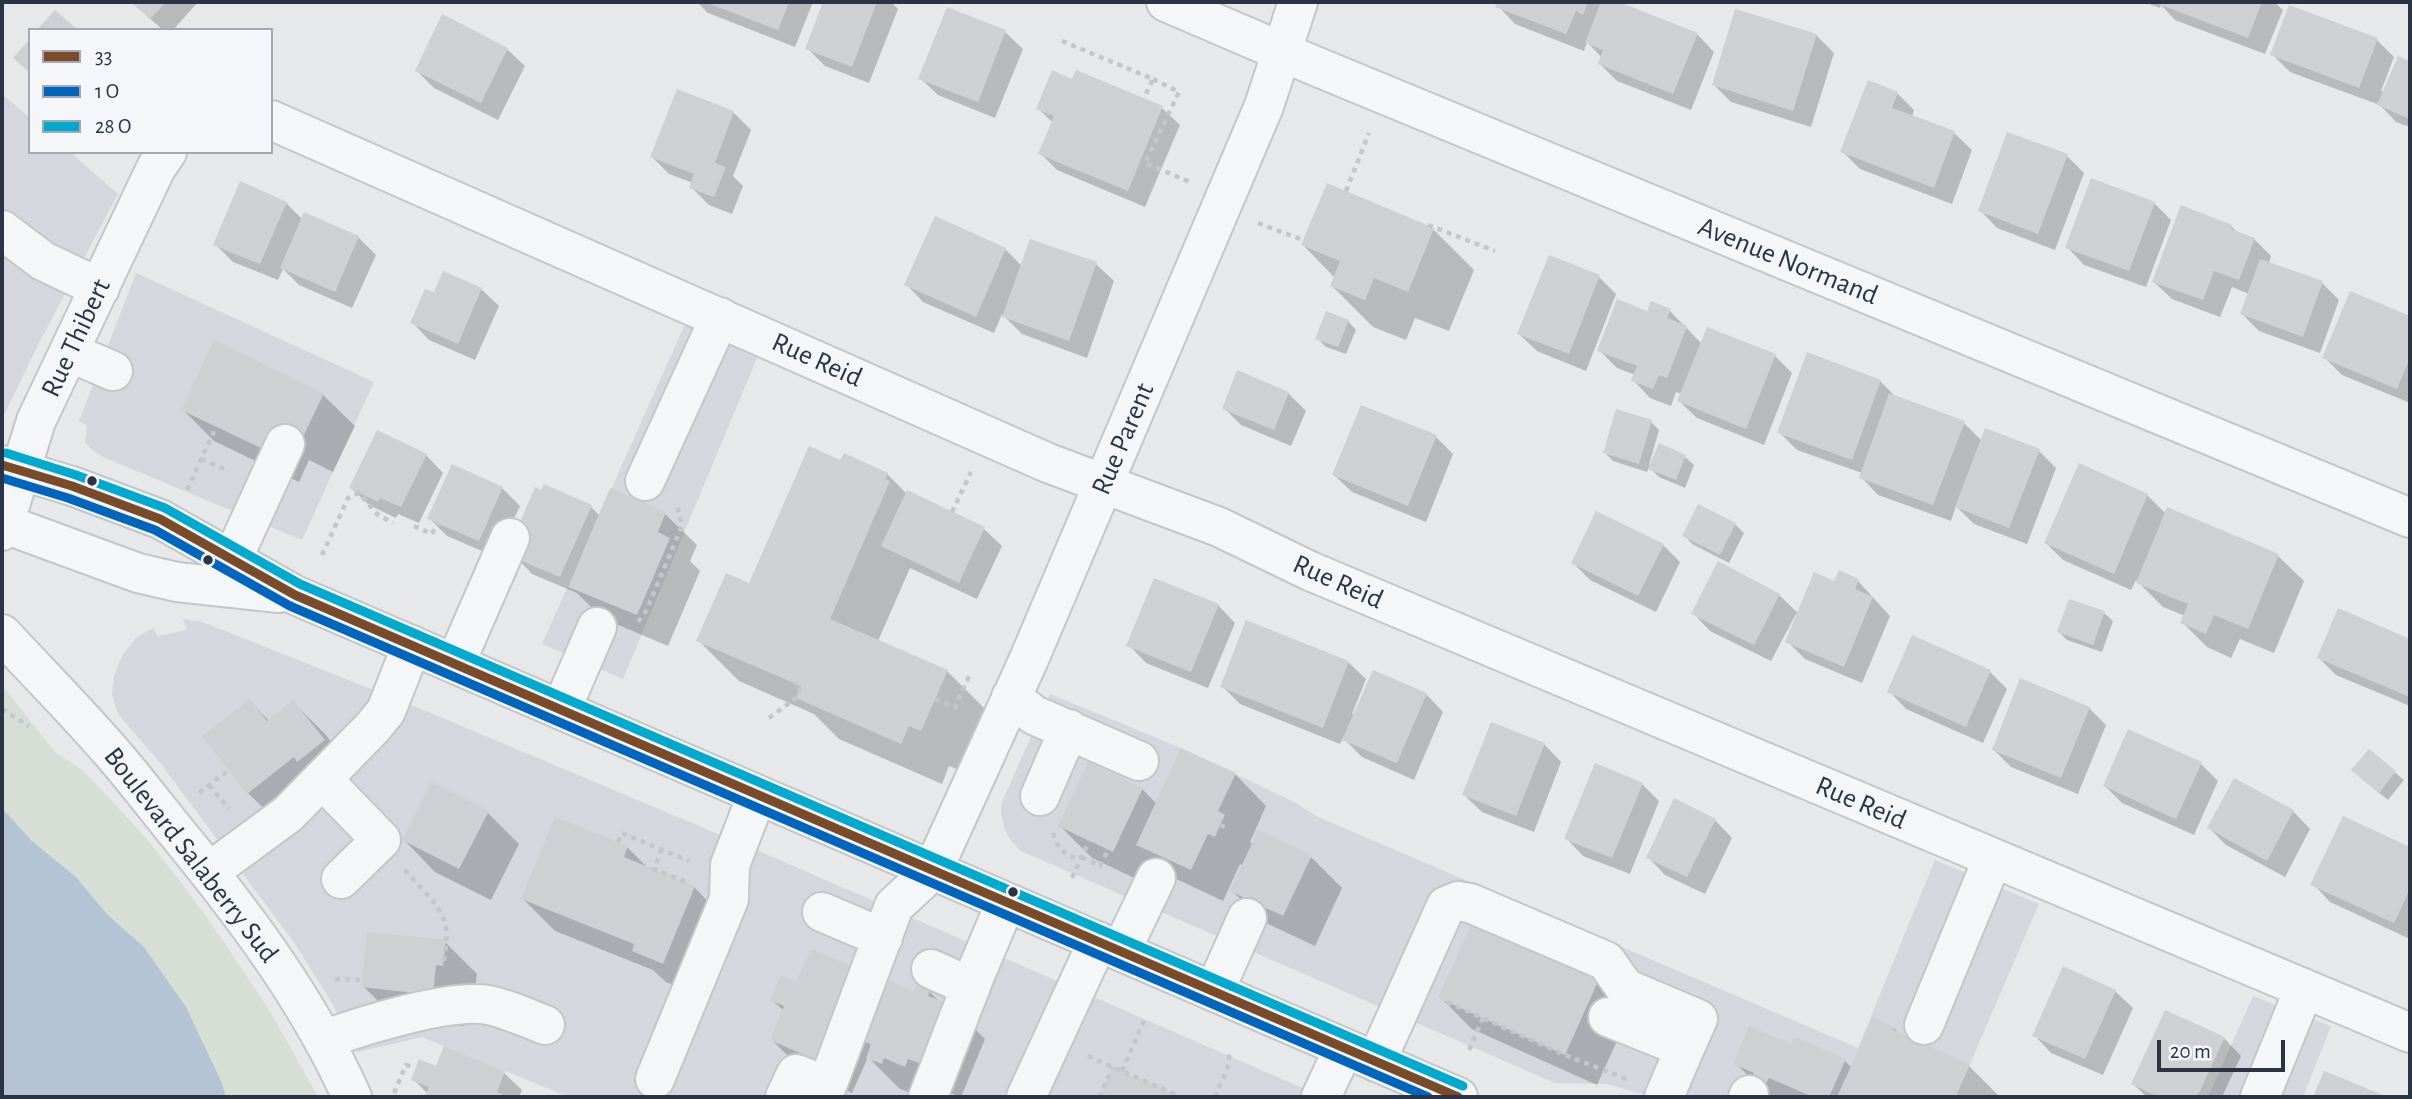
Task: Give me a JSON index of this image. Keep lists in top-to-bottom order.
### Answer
{
  "streets": {
    "street": [
      "Avenue Normand",
      "Rue Thibert",
      "Rue Reid",
      "Rue Parent",
      "Boulevard Salaberry Sud"
    ]
  },
  "crossings": [
    ["Avenue Normand", "Rue Parent"],
    ["Rue Reid", "Rue Parent"]
  ],
  "lines": ["transit line 33"],
  "legend": ["33", "1 O", "28 O"],
  "scale_bar": "20 m"
}
